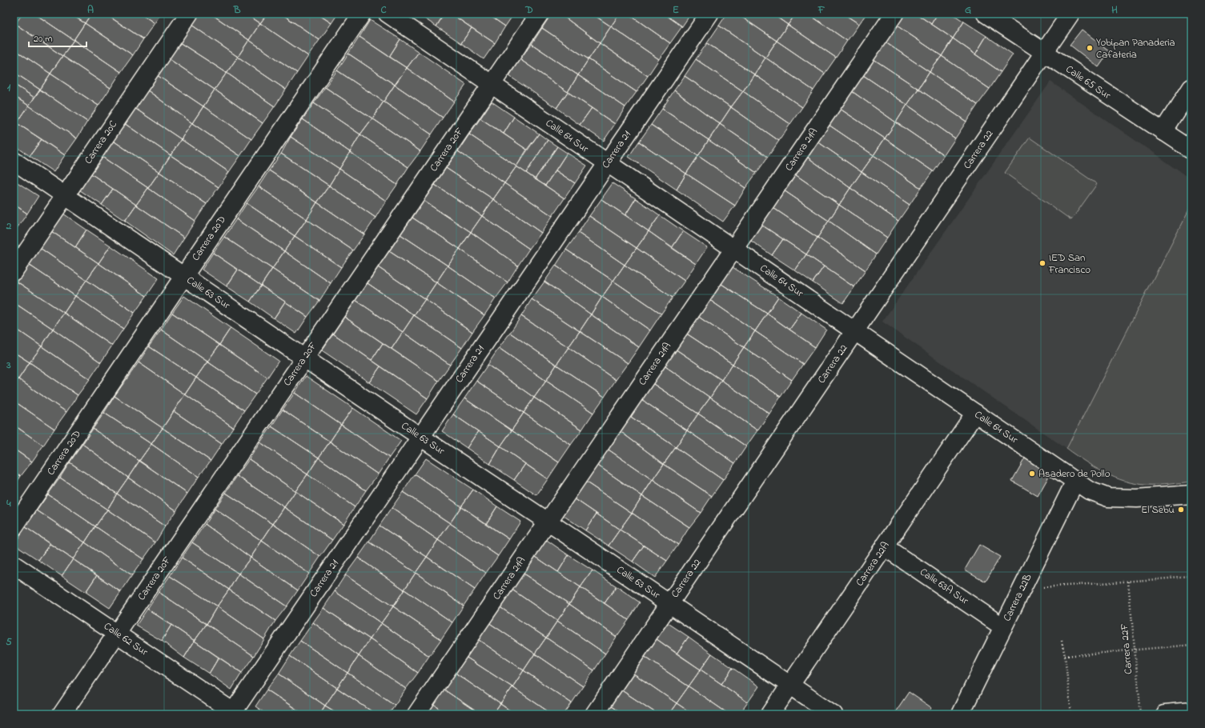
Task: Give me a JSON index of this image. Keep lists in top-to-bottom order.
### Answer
{
  "streets": {
    "street": [
      "Calle 65 Sur",
      "Calle 64 Sur",
      "Carrera 20C",
      "Carrera 20F",
      "Carrera 21",
      "Carrera 21A",
      "Carrera 22",
      "Carrera 20D",
      "Calle 63 Sur",
      "Carrera 22A",
      "Calle 63A Sur",
      "Carrera 22B",
      "Calle 62 Sur"
    ],
    "path": ["Carrera 22F"]
  },
  "crossings": [
    ["Calle 65 Sur", "Carrera 22"],
    ["Calle 64 Sur", "Carrera 20F"],
    ["Calle 64 Sur", "Carrera 21"],
    ["Calle 64 Sur", "Carrera 21A"],
    ["Calle 64 Sur", "Carrera 22"],
    ["Calle 64 Sur", "Carrera 22A"],
    ["Calle 64 Sur", "Carrera 22B"],
    ["Carrera 20C", "Calle 63 Sur"],
    ["Carrera 20F", "Calle 63 Sur"],
    ["Carrera 20F", "Calle 62 Sur"],
    ["Carrera 21", "Calle 63 Sur"],
    ["Carrera 21", "Calle 62 Sur"],
    ["Carrera 21A", "Calle 63 Sur"],
    ["Carrera 22", "Calle 63 Sur"],
    ["Carrera 20D", "Calle 63 Sur"],
    ["Calle 63 Sur", "Carrera 22A"],
    ["Carrera 22A", "Calle 63A Sur"],
    ["Calle 63A Sur", "Carrera 22B"]
  ],
  "places": [
    "Yobipan Panaderia Cafateria",
    "IED San Francisco",
    "Asadero de Pollo",
    "El Sebú"
  ],
  "scale_bar": "20 m",
  "grid": {
    "columns": [
      "A",
      "B",
      "C",
      "D",
      "E",
      "F",
      "G",
      "H"
    ],
    "rows": [
      "1",
      "2",
      "3",
      "4",
      "5"
    ]
  }
}
